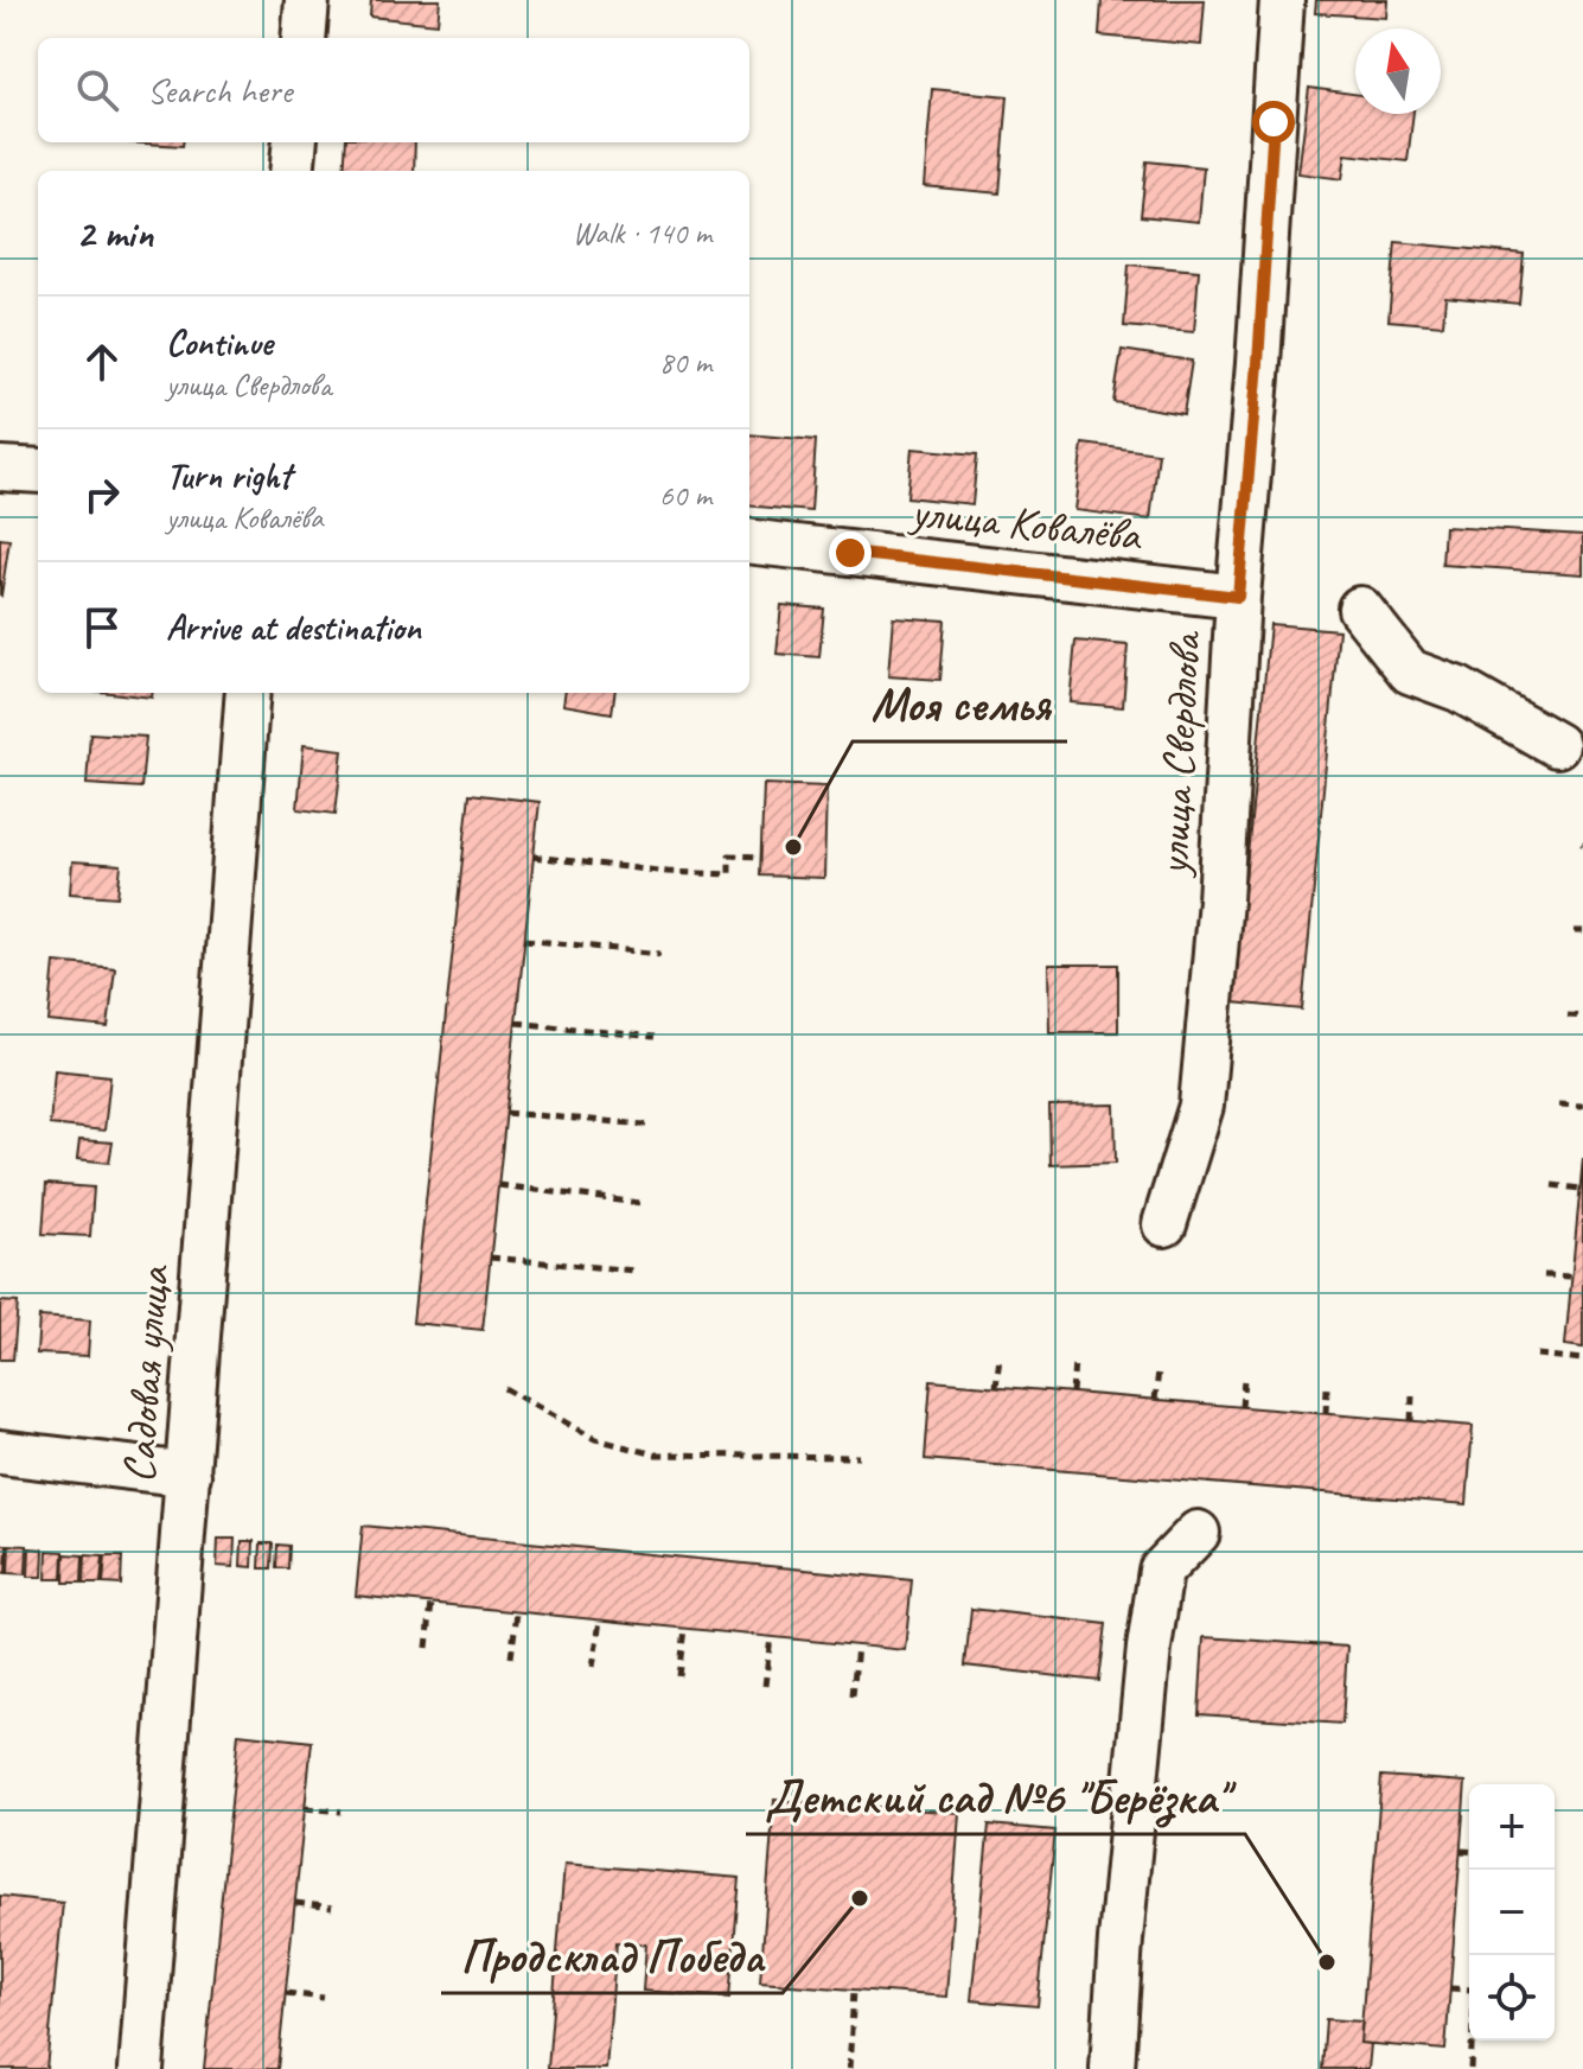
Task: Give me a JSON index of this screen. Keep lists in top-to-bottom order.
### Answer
{
  "streets": {
    "street": ["улица Ковалёва", "улица Свердлова", "Садовая улица"]
  },
  "crossings": [
    ["улица Ковалёва", "улица Свердлова"]
  ],
  "places": ["Моя семья", "Продсклад Победа", "Детский сад №6 \"Берёзка\""],
  "north": "top",
  "page": {
    "search": "Search here",
    "heading": ["2 min", "Walk · 140 m"],
    "list": [
      ["Continue", "улица Свердлова", "80 m"],
      ["Turn right", "улица Ковалёва", "60 m"],
      "Arrive at destination"
    ],
    "map_buttons": ["+", "−"]
  }
}
